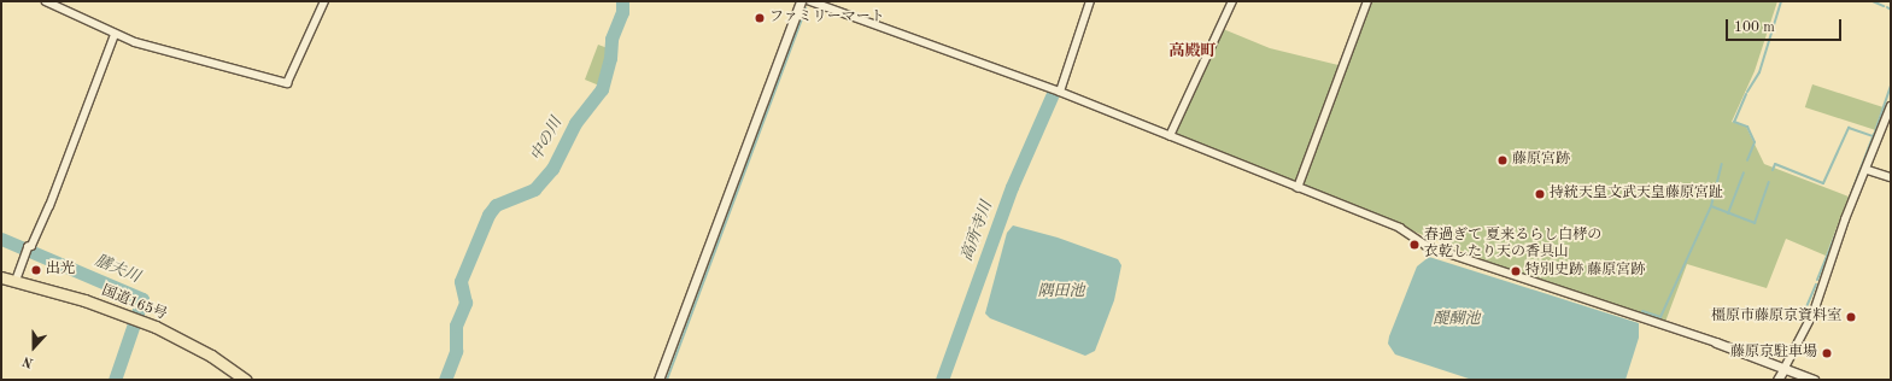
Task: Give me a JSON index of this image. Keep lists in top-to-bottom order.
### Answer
{
  "streets": {
    "highway": ["国道165号"]
  },
  "districts": ["高殿町"],
  "water": [
    "中の川",
    "高所寺川",
    "膳夫川",
    "隅田池",
    "醍醐池"
  ],
  "places": [
    "ファミリーマート",
    "藤原宮跡",
    "持統天皇文武天皇藤原宮趾",
    "春過ぎて 夏来るらし白𣑥の 衣乾したり天の香具山",
    "出光",
    "特別史跡 藤原宮跡",
    "橿原市藤原京資料室",
    "藤原京駐車場"
  ],
  "scale_bar": "100 m",
  "north": "bottom"
}
